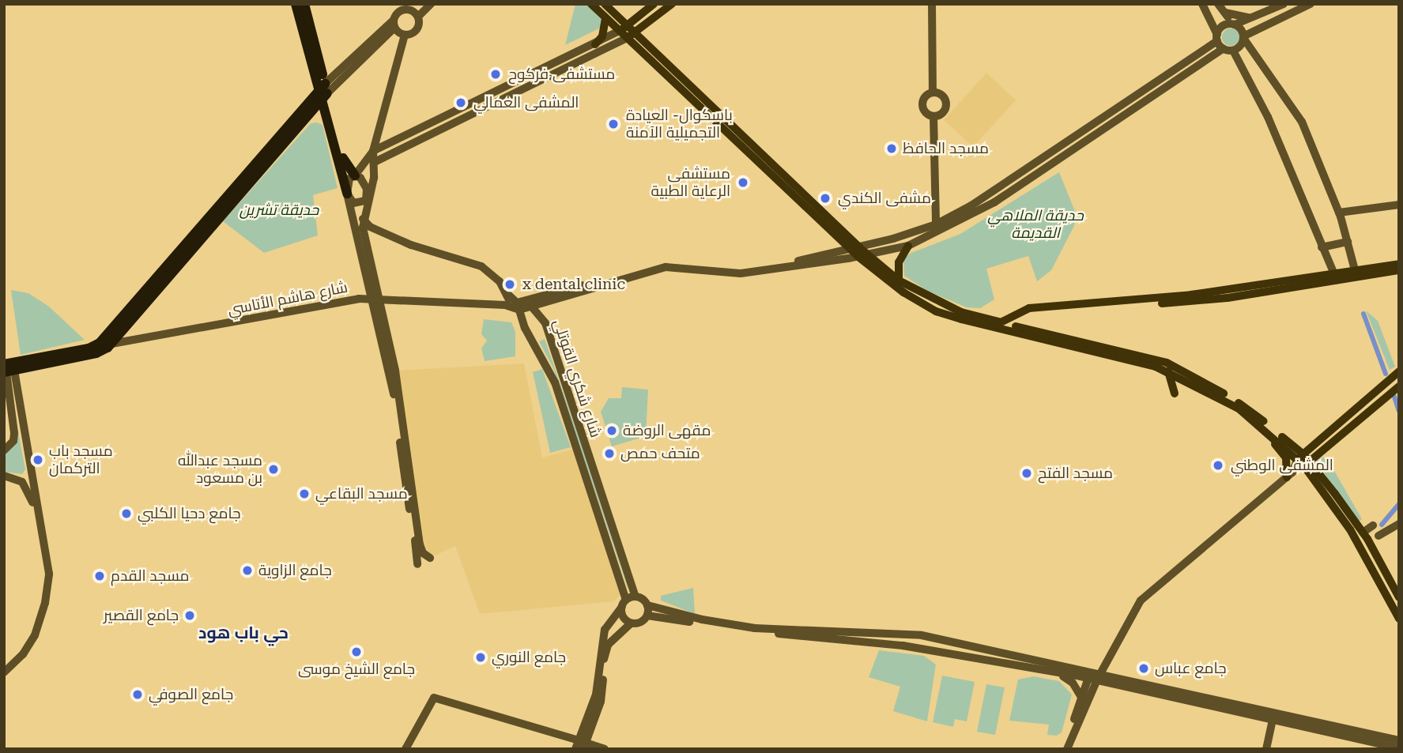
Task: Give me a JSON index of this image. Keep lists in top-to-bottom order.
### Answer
{
  "streets": {
    "main road": ["شارع هاشم الأتاسي", "شارع شكري القوتلي"]
  },
  "crossings": [
    ["شارع هاشم الأتاسي", "شارع شكري القوتلي"]
  ],
  "districts": ["حي باب هود"],
  "parks": ["حديقة تشرين", "حديقة الملاهي القديمة"],
  "places": [
    "مستشفى فركوح",
    "المشفى العمالي",
    "باسكوال- العيادة التجميلية الآمنة",
    "مسجد الحافظ",
    "مستشفى الرعاية الطبية",
    "مشفى الكندي",
    "x dental clinic",
    "مقهى الروضة",
    "متحف حمص",
    "مسجد باب التركمان",
    "المشفى الوطني",
    "مسجد عبدالله بن مسعود",
    "مسجد الفتح",
    "مسجد البقاعي",
    "جامع دحيا الكلبي",
    "جامع الزاوية",
    "مسجد القدم",
    "جامع القصير",
    "جامع الشيخ موسى",
    "جامع النوري",
    "جامع عباس",
    "جامع الصوفي"
  ]
}
